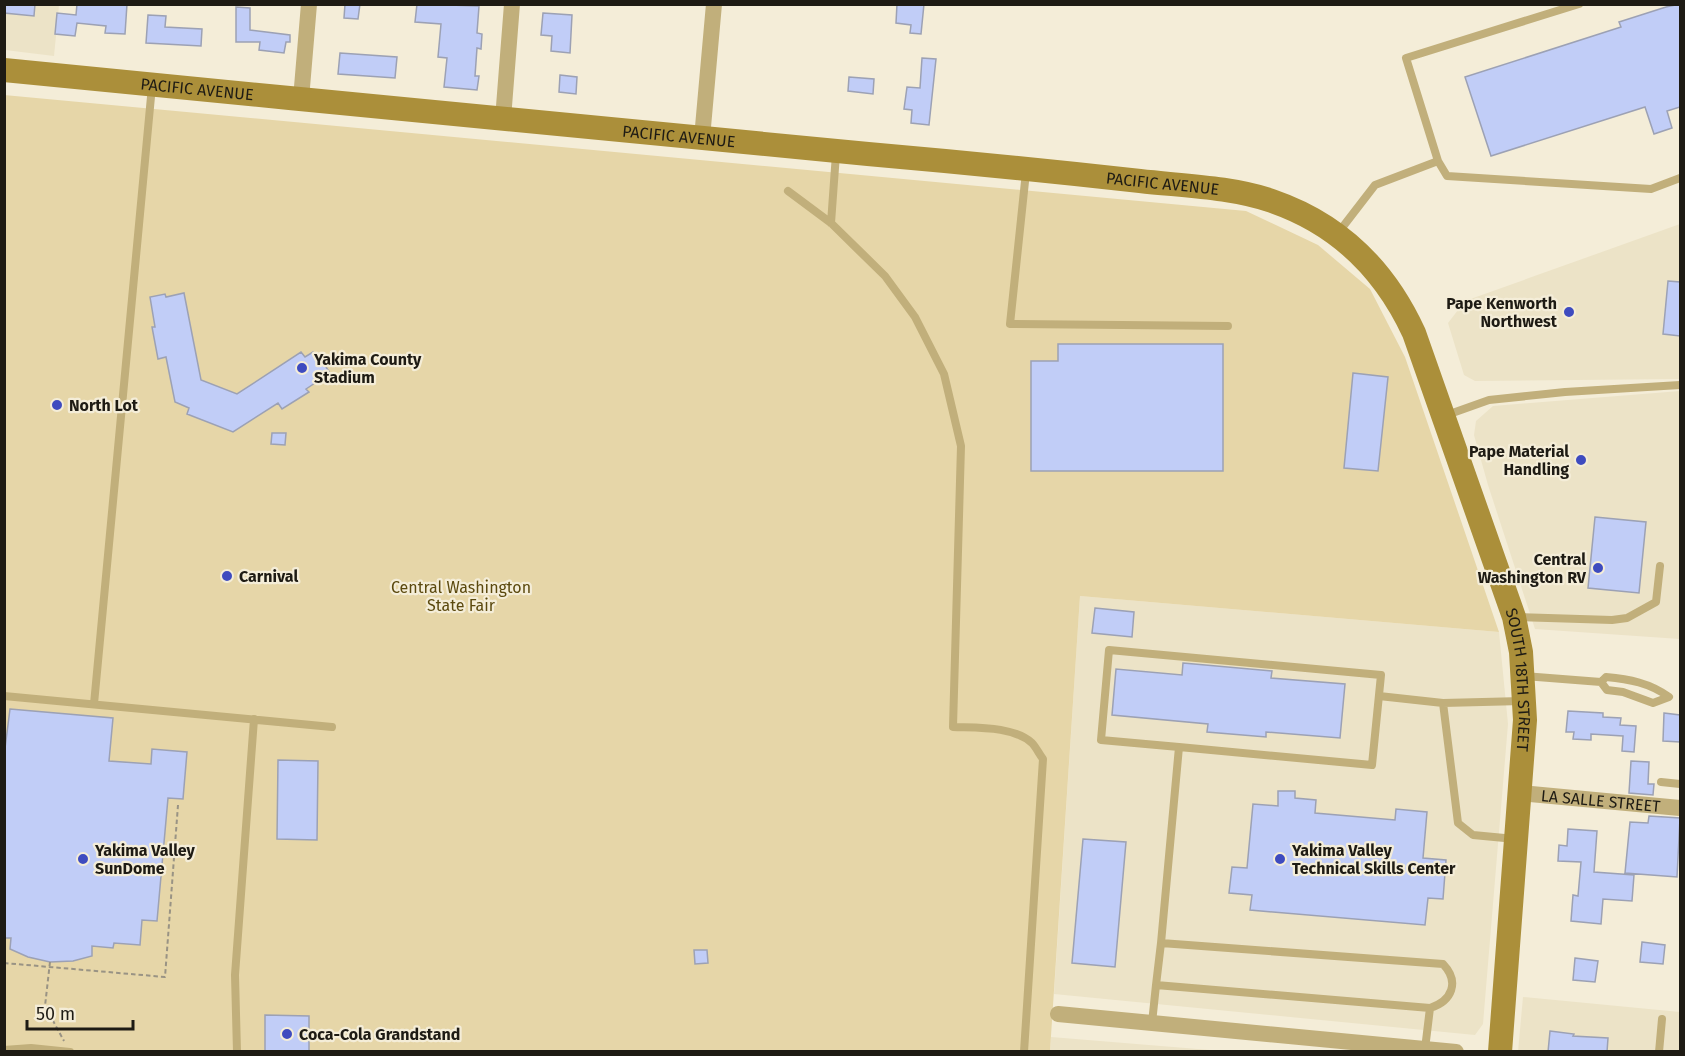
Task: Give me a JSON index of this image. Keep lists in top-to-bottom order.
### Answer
{
  "streets": {
    "street": ["PACIFIC AVENUE", "SOUTH 18TH STREET", "LA SALLE STREET"]
  },
  "crossings": [
    ["PACIFIC AVENUE", "SOUTH 18TH STREET"],
    ["SOUTH 18TH STREET", "LA SALLE STREET"]
  ],
  "parks": ["Central Washington State Fair"],
  "places": [
    "Pape Kenworth Northwest",
    "Yakima County Stadium",
    "North Lot",
    "Pape Material Handling",
    "Central Washington RV",
    "Carnival",
    "Yakima Valley SunDome",
    "Yakima Valley Technical Skills Center",
    "Coca-Cola Grandstand"
  ],
  "scale_bar": "50 m"
}
